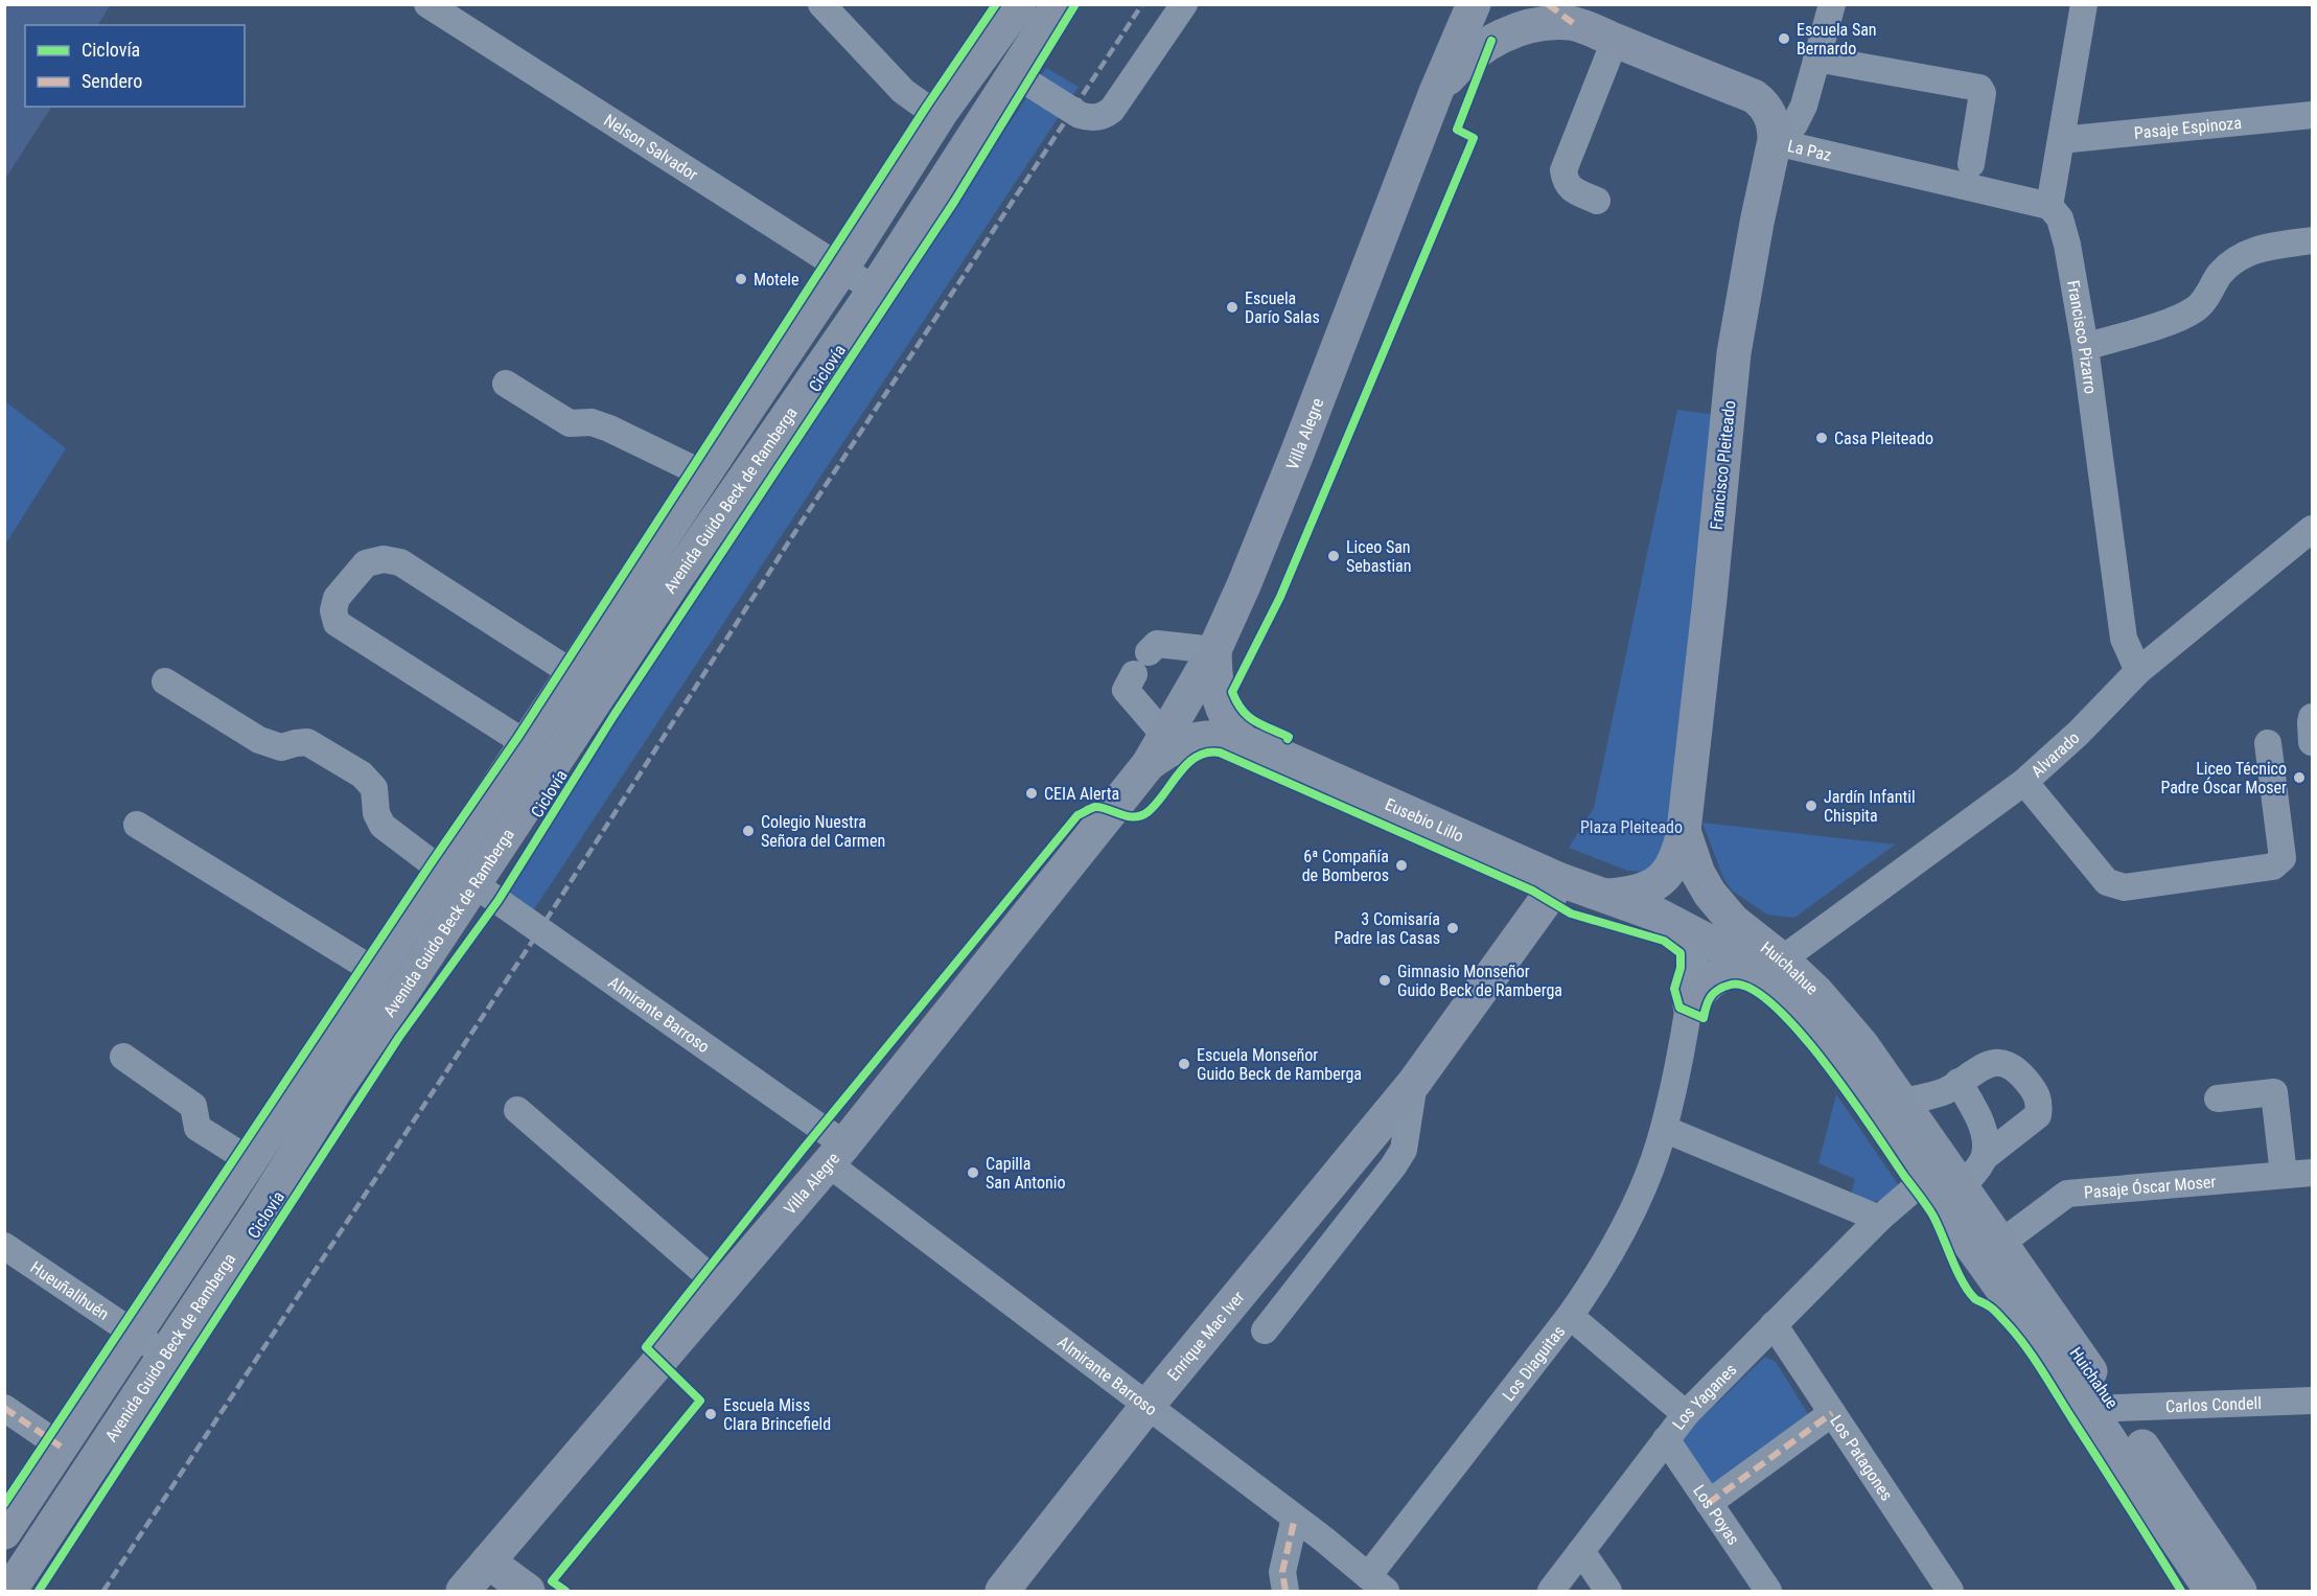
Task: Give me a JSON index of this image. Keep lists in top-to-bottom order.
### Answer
{
  "streets": {
    "main road": [
      "La Paz",
      "Villa Alegre",
      "Francisco Pleiteado",
      "Avenida Guido Beck de Ramberga",
      "Eusebio Lillo",
      "Huichahue",
      "Enrique Mac Iver"
    ],
    "street": [
      "Pasaje Espinoza",
      "Nelson Salvador",
      "Francisco Pizarro",
      "Alvarado",
      "Almirante Barroso",
      "Pasaje Óscar Moser",
      "Hueuñalihuén",
      "Los Diaguitas",
      "Los Yaganes",
      "Carlos Condell",
      "Los Patagones",
      "Los Poyas"
    ],
    "cycle path": ["Ciclovía"]
  },
  "crossings": [
    ["Nelson Salvador", "Avenida Guido Beck de Ramberga"],
    ["La Paz", "Francisco Pizarro"],
    ["La Paz", "Villa Alegre"],
    ["La Paz", "Francisco Pleiteado"],
    ["Francisco Pizarro", "Alvarado"],
    ["Villa Alegre", "Eusebio Lillo"],
    ["Villa Alegre", "Almirante Barroso"],
    ["Francisco Pleiteado", "Eusebio Lillo"],
    ["Francisco Pleiteado", "Huichahue"],
    ["Avenida Guido Beck de Ramberga", "Almirante Barroso"],
    ["Avenida Guido Beck de Ramberga", "Hueuñalihuén"],
    ["Alvarado", "Huichahue"],
    ["Eusebio Lillo", "Huichahue"],
    ["Eusebio Lillo", "Enrique Mac Iver"],
    ["Huichahue", "Pasaje Óscar Moser"],
    ["Huichahue", "Carlos Condell"],
    ["Almirante Barroso", "Enrique Mac Iver"],
    ["Almirante Barroso", "Los Diaguitas"],
    ["Los Yaganes", "Los Patagones"],
    ["Los Yaganes", "Los Poyas"]
  ],
  "parks": ["Plaza Pleiteado"],
  "places": [
    "Escuela San Bernardo",
    "Motele",
    "Escuela Darío Salas",
    "Casa Pleiteado",
    "Liceo San Sebastian",
    "Liceo Técnico Padre Óscar Moser",
    "CEIA Alerta",
    "Jardín Infantil Chispita",
    "Colegio Nuestra Señora del Carmen",
    "6ª Compañía de Bomberos",
    "3 Comisaría Padre las Casas",
    "Gimnasio Monseñor Guido Beck de Ramberga",
    "Escuela Monseñor Guido Beck de Ramberga",
    "Capilla San Antonio",
    "Escuela Miss Clara Brincefield"
  ],
  "legend": ["Ciclovía", "Sendero"]
}
